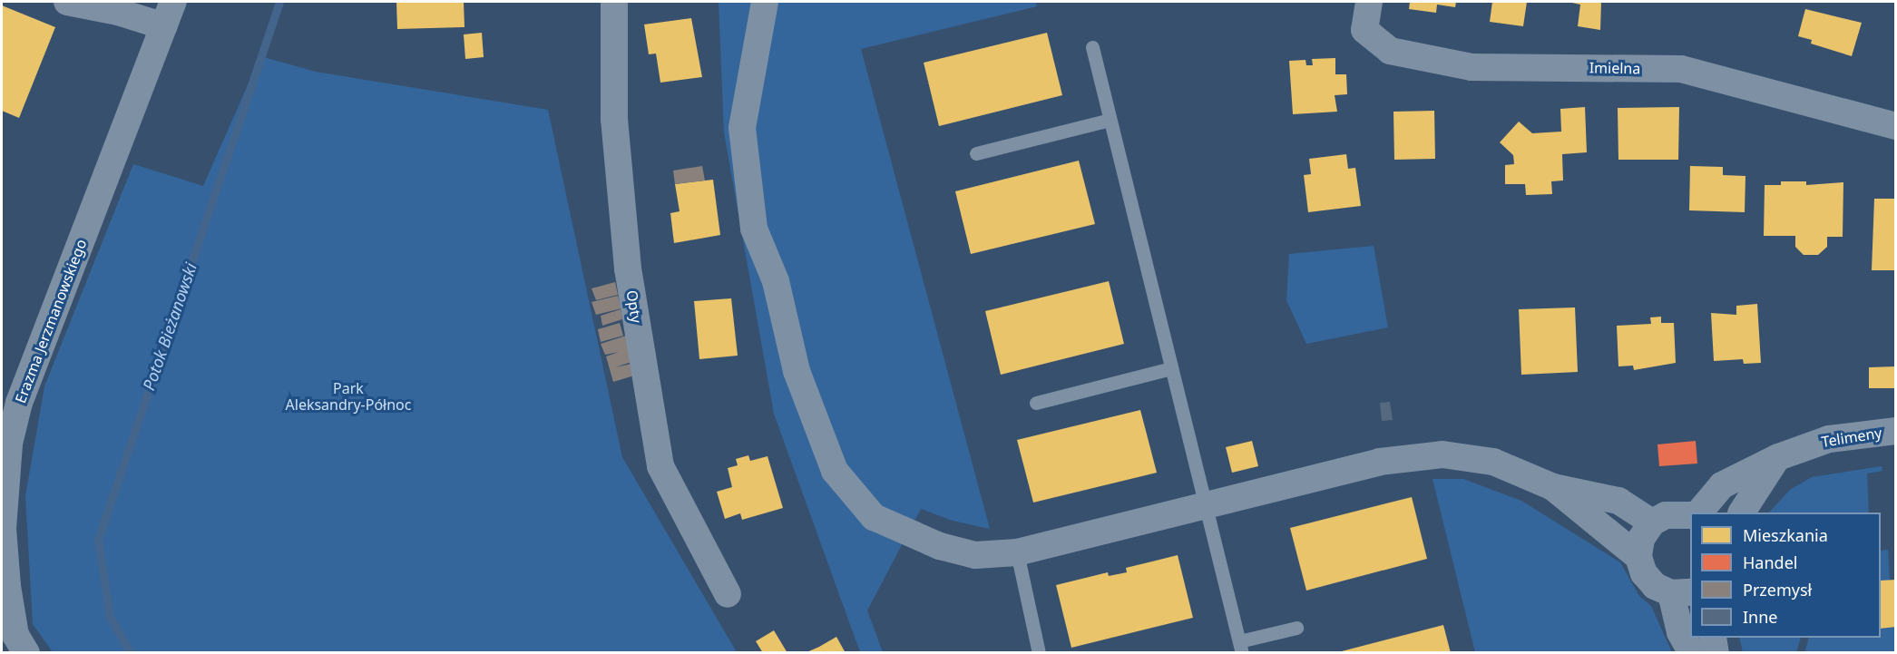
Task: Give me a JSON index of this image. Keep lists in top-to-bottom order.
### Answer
{
  "streets": {
    "street": [
      "Imielna",
      "Opty",
      "Erazma Jerzmanowskiego",
      "Telimeny"
    ]
  },
  "water": ["Potok Bieżanowski"],
  "parks": ["Park Aleksandry-Północ"],
  "legend": [
    "Mieszkania",
    "Handel",
    "Przemysł",
    "Inne"
  ]
}
